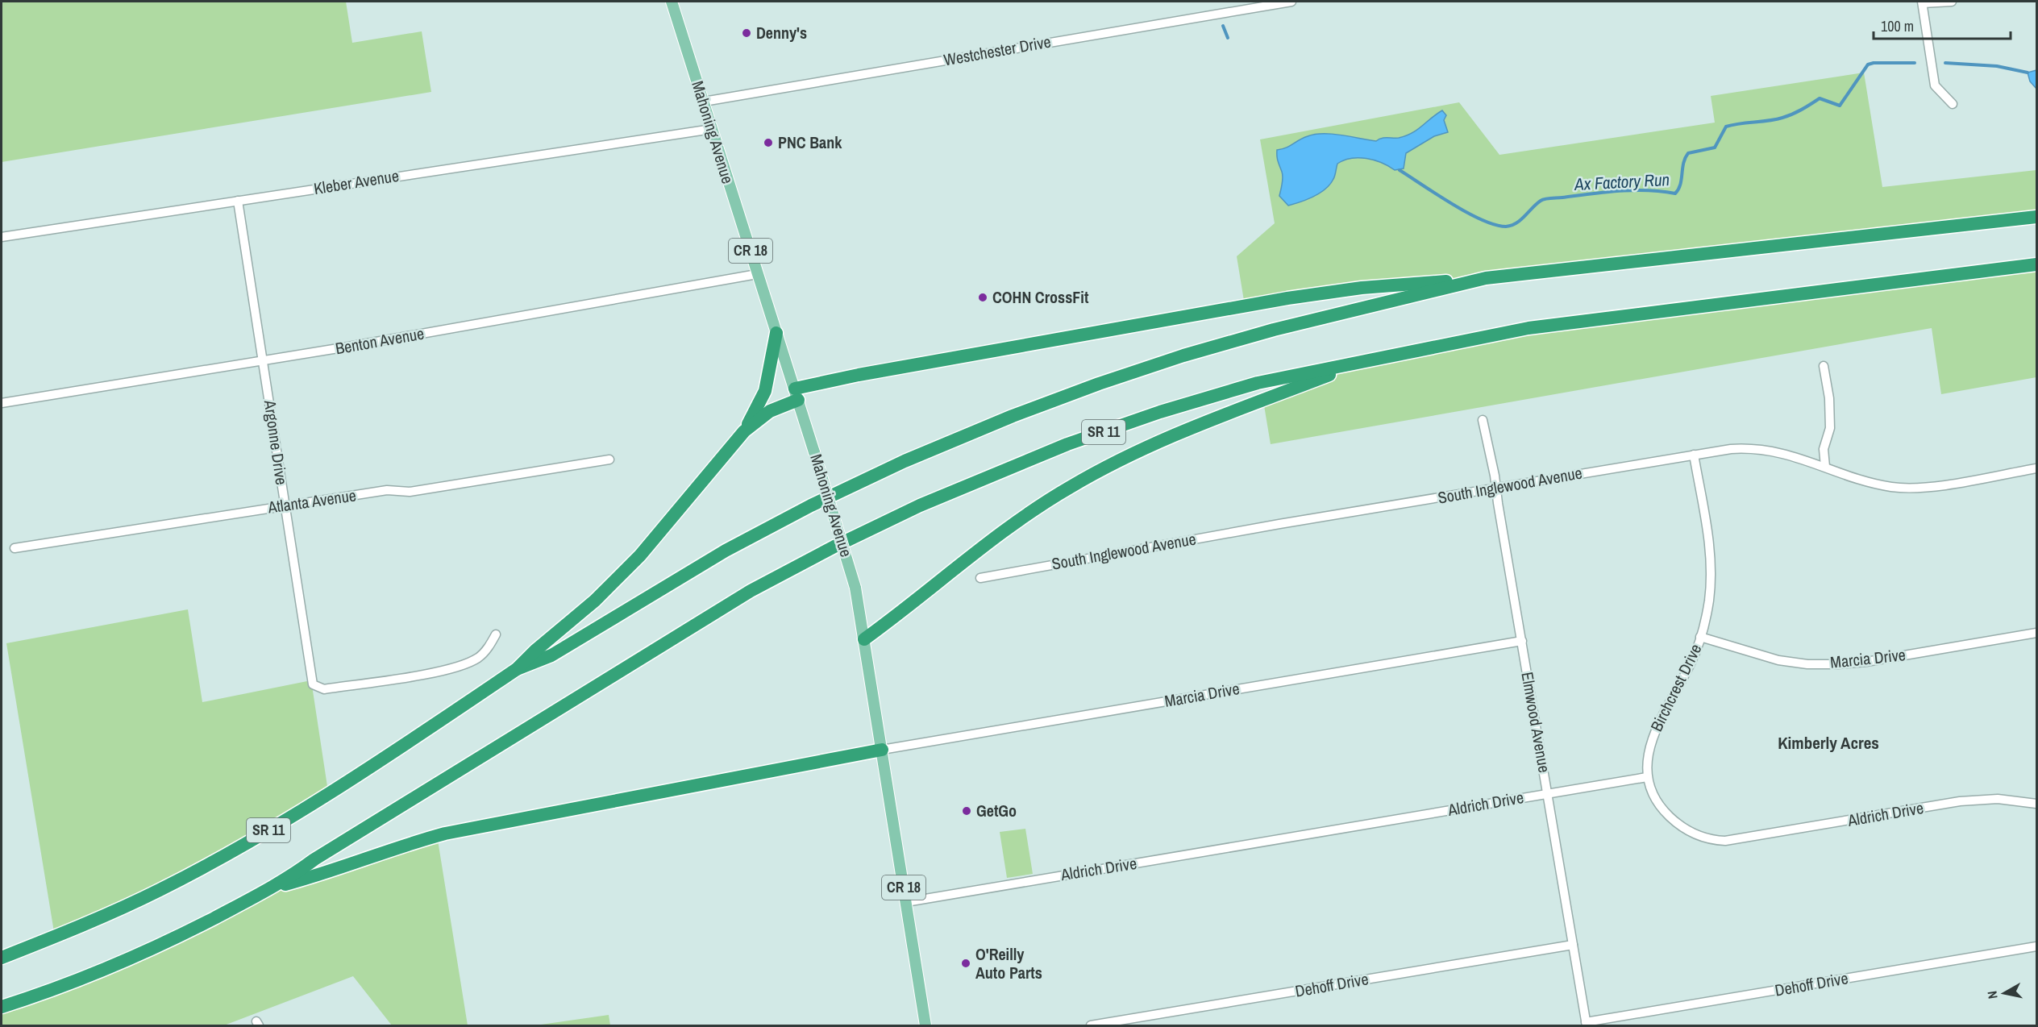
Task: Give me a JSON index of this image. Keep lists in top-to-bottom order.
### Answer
{
  "streets": {
    "highway": ["SR 11"],
    "main road": ["Mahoning Avenue", "CR 18"],
    "street": [
      "Westchester Drive",
      "Kleber Avenue",
      "Benton Avenue",
      "Argonne Drive",
      "South Inglewood Avenue",
      "Atlanta Avenue",
      "Marcia Drive",
      "Birchcrest Drive",
      "Elmwood Avenue",
      "Aldrich Drive",
      "Dehoff Drive"
    ]
  },
  "crossings": [
    ["Westchester Drive", "Mahoning Avenue"],
    ["Mahoning Avenue", "Kleber Avenue"],
    ["Mahoning Avenue", "Benton Avenue"],
    ["Mahoning Avenue", "Marcia Drive"],
    ["Mahoning Avenue", "Aldrich Drive"],
    ["Kleber Avenue", "Argonne Drive"],
    ["Benton Avenue", "Argonne Drive"],
    ["Argonne Drive", "Atlanta Avenue"],
    ["South Inglewood Avenue", "Birchcrest Drive"],
    ["South Inglewood Avenue", "Elmwood Avenue"],
    ["Marcia Drive", "Birchcrest Drive"],
    ["Marcia Drive", "Elmwood Avenue"],
    ["Birchcrest Drive", "Aldrich Drive"],
    ["Elmwood Avenue", "Aldrich Drive"],
    ["Elmwood Avenue", "Dehoff Drive"]
  ],
  "districts": ["Kimberly Acres"],
  "water": ["Ax Factory Run"],
  "places": [
    "Denny's",
    "PNC Bank",
    "COHN CrossFit",
    "GetGo",
    "O'Reilly Auto Parts"
  ],
  "scale_bar": "100 m",
  "north": "left"
}
